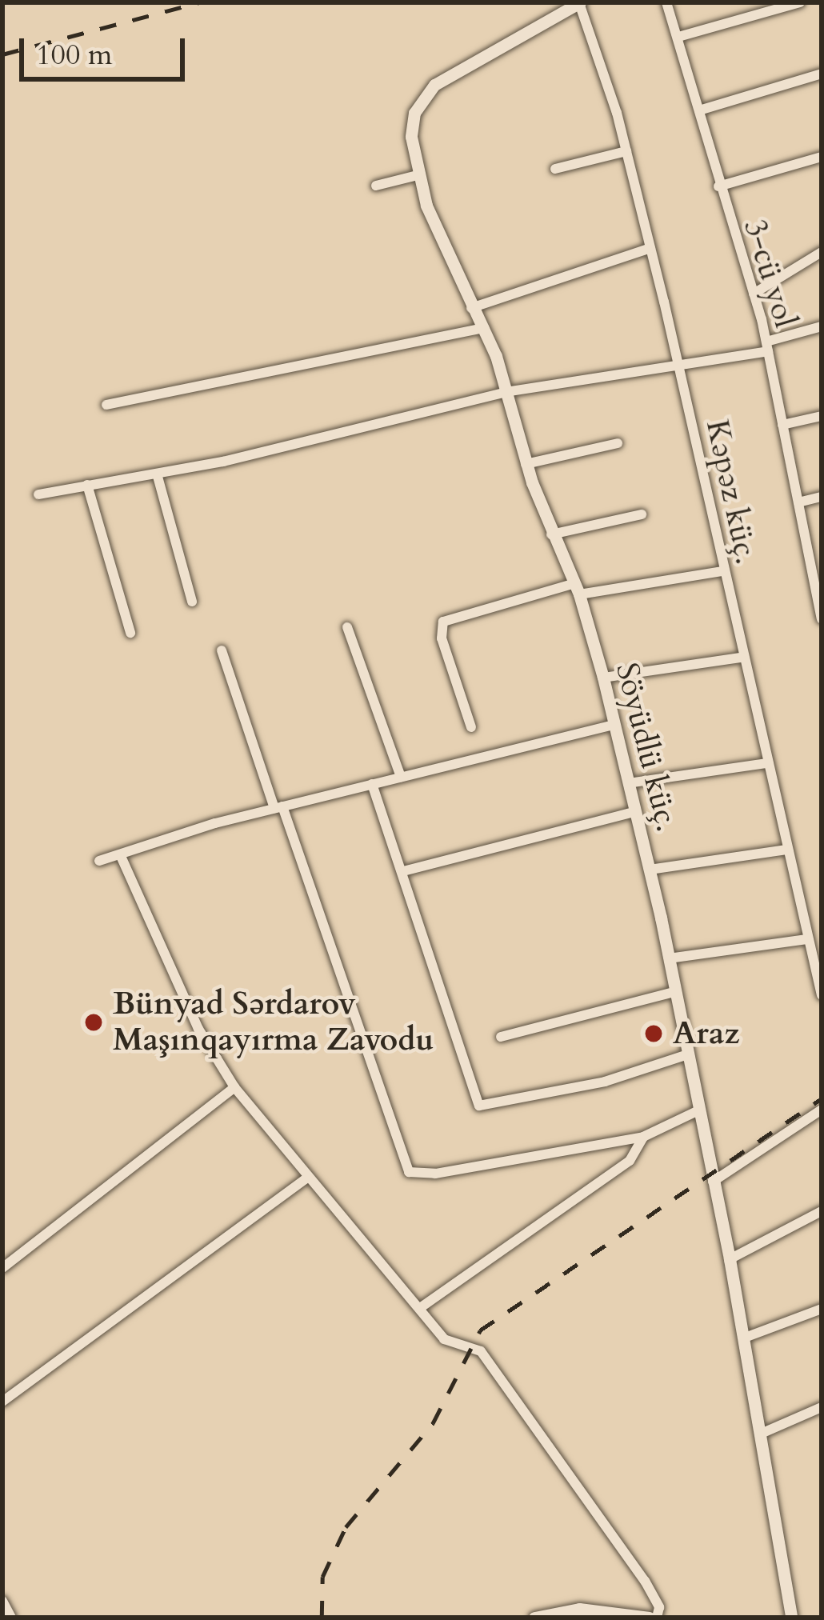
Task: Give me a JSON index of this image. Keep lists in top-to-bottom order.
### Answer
{
  "streets": {
    "street": ["3-cü yol", "Kəpəz küç.", "Söyüdlü küç."]
  },
  "crossings": [
    ["Kəpəz küç.", "Söyüdlü küç."]
  ],
  "places": ["Bünyad Sərdarov Maşınqayırma Zavodu", "Araz"],
  "scale_bar": "100 m"
}
